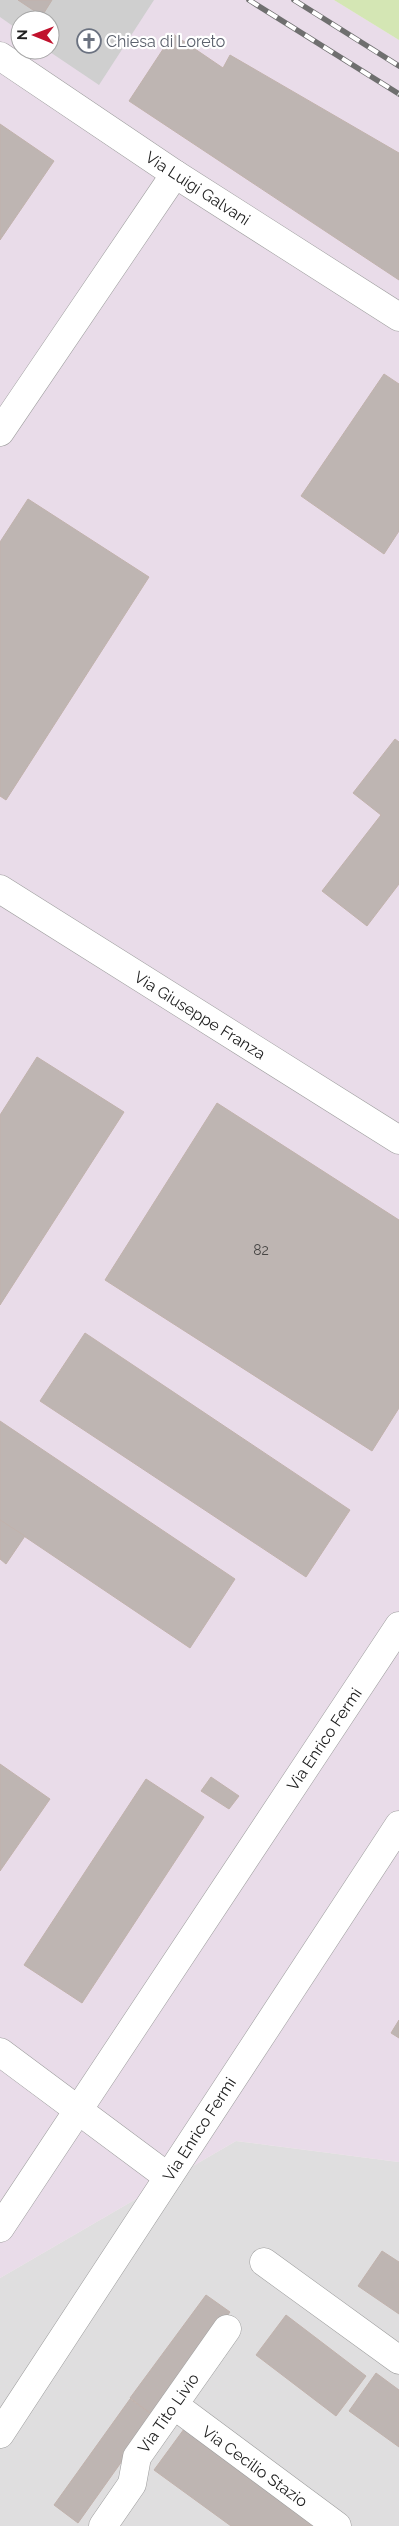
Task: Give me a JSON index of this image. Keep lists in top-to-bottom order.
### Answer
{
  "streets": {
    "street": [
      "Via Luigi Galvani",
      "Via Giuseppe Franza",
      "Via Enrico Fermi",
      "Via Tito Livio",
      "Via Cecilio Stazio"
    ]
  },
  "crossings": [
    ["Via Tito Livio", "Via Cecilio Stazio"]
  ],
  "places": {
    "church": ["Chiesa di Loreto"]
  },
  "house_numbers": ["82"],
  "north": "left"
}
